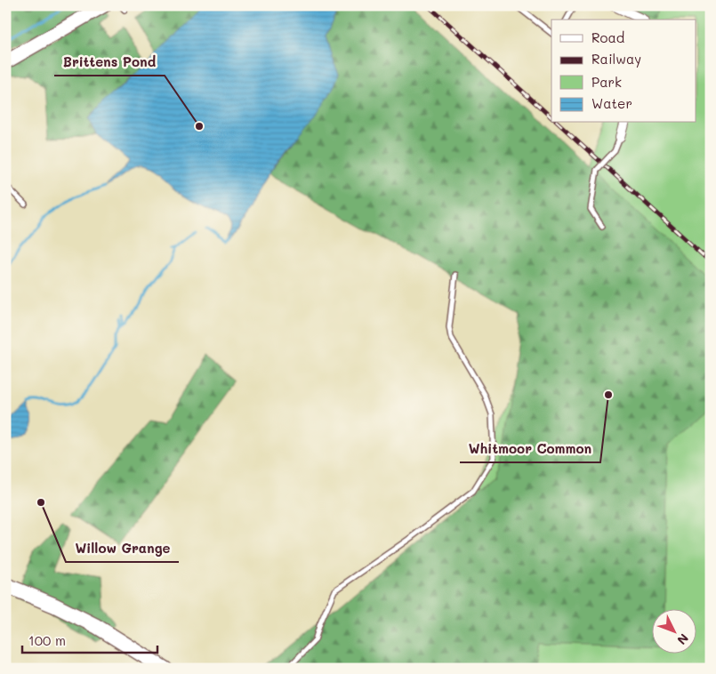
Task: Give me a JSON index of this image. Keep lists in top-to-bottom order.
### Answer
{
  "places": ["Brittens Pond", "Whitmoor Common", "Willow Grange"],
  "legend": [
    "Road",
    "Railway",
    "Park",
    "Water"
  ],
  "scale_bar": "100 m",
  "north": "bottom right"
}
